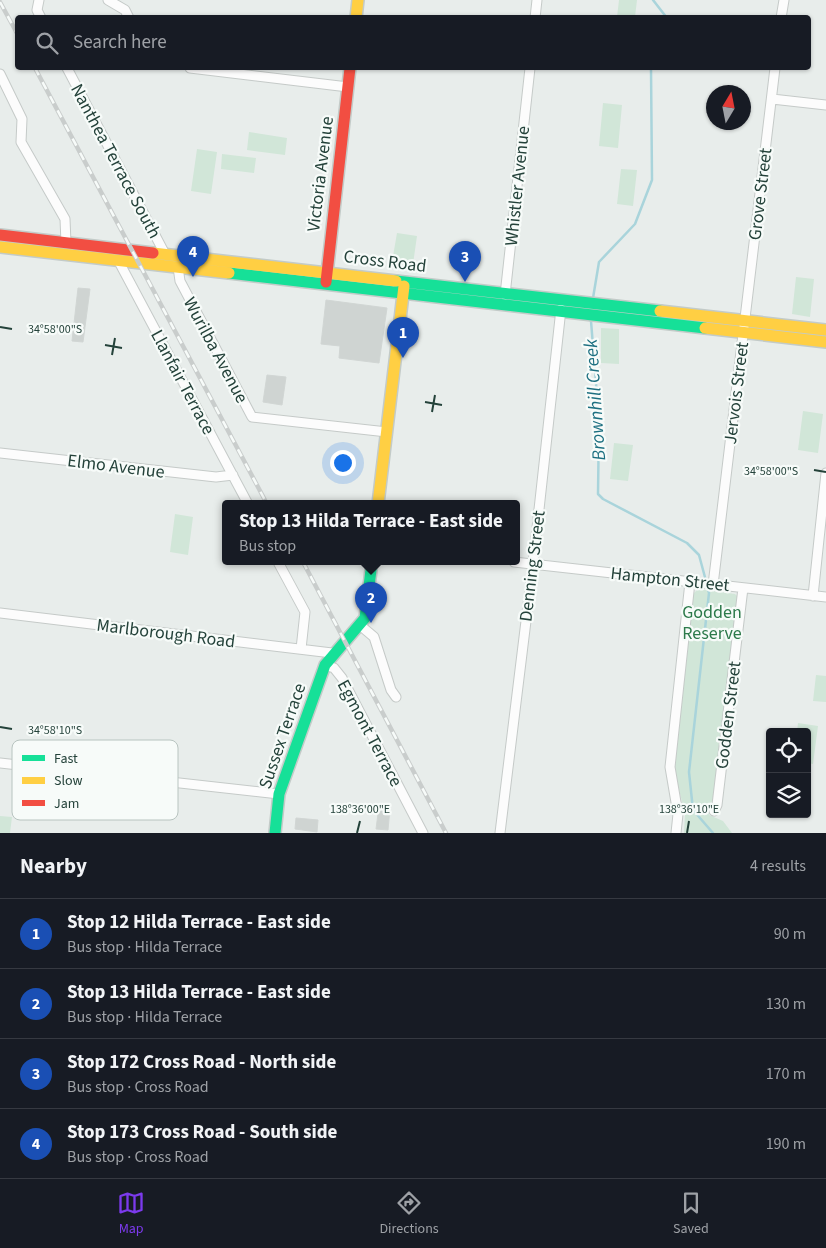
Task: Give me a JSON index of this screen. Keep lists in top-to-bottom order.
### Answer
{
  "streets": {
    "main road": ["Victoria Avenue", "Cross Road", "Sussex Terrace"],
    "street": [
      "Nanthea Terrace South",
      "Whistler Avenue",
      "Grove Street",
      "Wurilba Avenue",
      "Llanfair Terrace",
      "Jervois Street",
      "Elmo Avenue",
      "Denning Street",
      "Hampton Street",
      "Marlborough Road",
      "Godden Street",
      "Egmont Terrace"
    ]
  },
  "crossings": [
    ["Nanthea Terrace South", "Cross Road"],
    ["Victoria Avenue", "Cross Road"],
    ["Whistler Avenue", "Cross Road"],
    ["Grove Street", "Cross Road"],
    ["Grove Street", "Jervois Street"],
    ["Cross Road", "Wurilba Avenue"],
    ["Cross Road", "Llanfair Terrace"],
    ["Cross Road", "Jervois Street"],
    ["Cross Road", "Denning Street"],
    ["Llanfair Terrace", "Elmo Avenue"],
    ["Jervois Street", "Hampton Street"],
    ["Denning Street", "Hampton Street"],
    ["Hampton Street", "Godden Street"],
    ["Marlborough Road", "Sussex Terrace"],
    ["Egmont Terrace", "Sussex Terrace"]
  ],
  "water": ["Brownhill Creek"],
  "parks": ["Godden Reserve"],
  "legend": ["Fast", "Slow", "Jam"],
  "north": "top",
  "page": {
    "search": "Search here",
    "pins": [
      "4",
      "3",
      "1",
      "2"
    ],
    "popup": ["Stop 13 Hilda Terrace - East side", "Bus stop"],
    "heading": ["Nearby", "4 results"],
    "list": [
      {
        "mark": "1",
        "name": "Stop 12 Hilda Terrace - East side",
        "note": "Bus stop · Hilda Terrace",
        "value": "90 m"
      },
      {
        "mark": "2",
        "name": "Stop 13 Hilda Terrace - East side",
        "note": "Bus stop · Hilda Terrace",
        "value": "130 m"
      },
      {
        "mark": "3",
        "name": "Stop 172 Cross Road - North side",
        "note": "Bus stop · Cross Road",
        "value": "170 m"
      },
      {
        "mark": "4",
        "name": "Stop 173 Cross Road - South side",
        "note": "Bus stop · Cross Road",
        "value": "190 m"
      }
    ],
    "nav": ["Map", "Directions", "Saved"]
  },
  "coordinates": [
    "34°58'00\"S",
    "34°58'10\"S",
    "138°36'00\"E",
    "138°36'10\"E"
  ]
}
